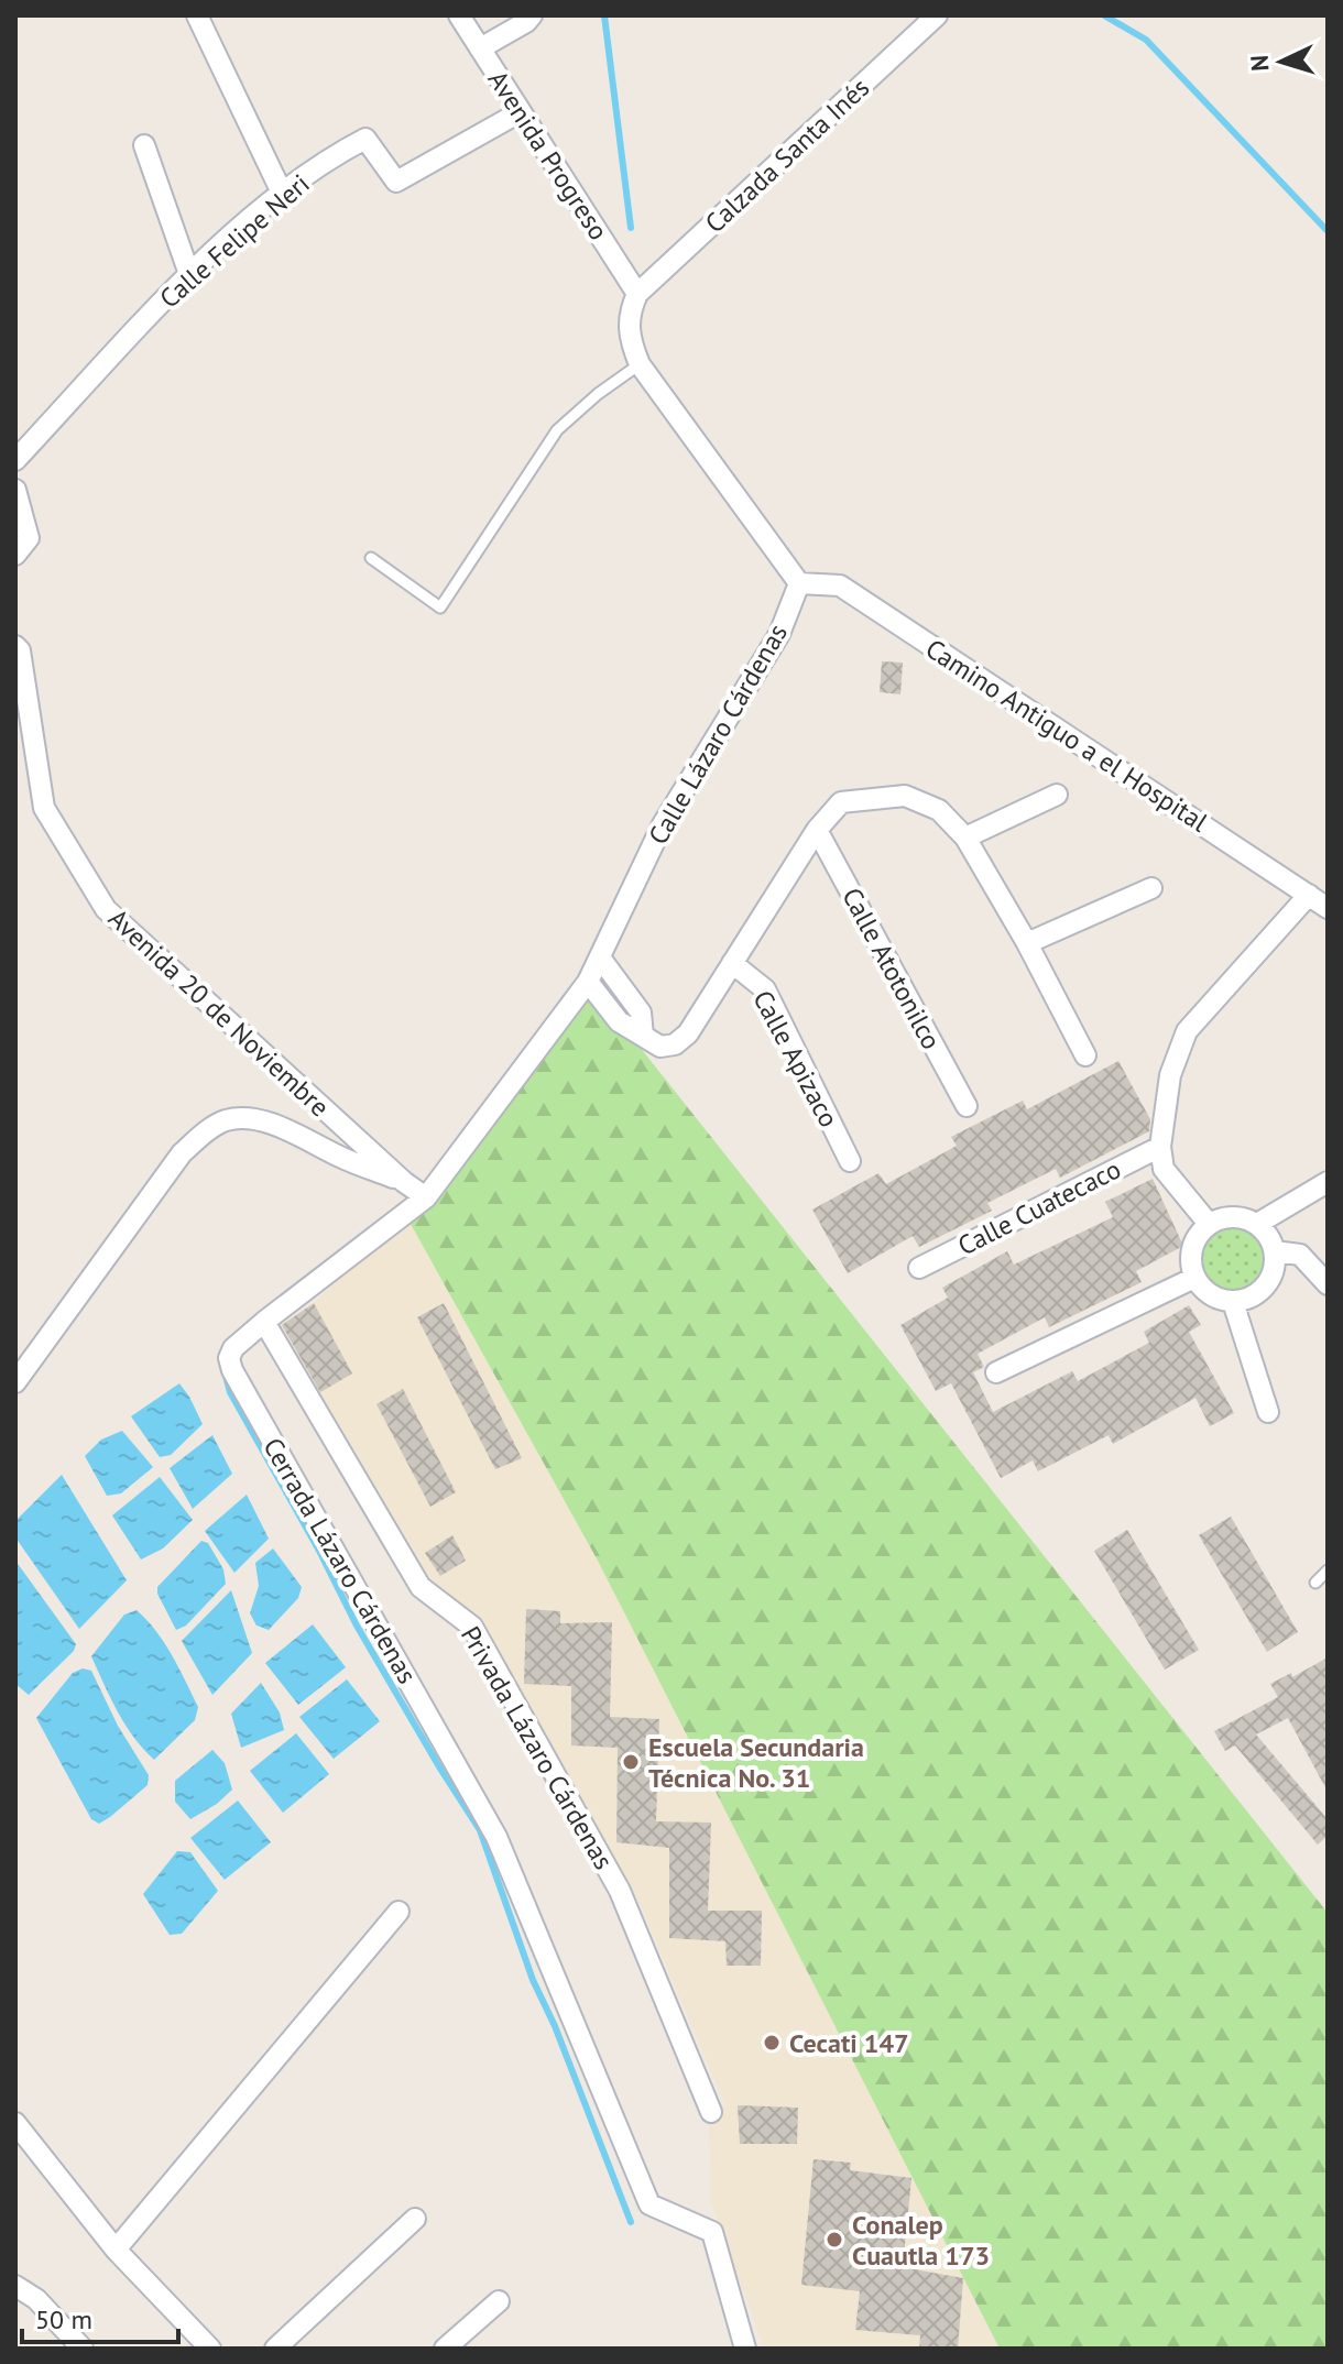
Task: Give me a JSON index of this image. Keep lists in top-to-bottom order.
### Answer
{
  "streets": {
    "street": [
      "Avenida Progreso",
      "Calzada Santa Inés",
      "Calle Felipe Neri",
      "Calle Lázaro Cárdenas",
      "Camino Antiguo a el Hospital",
      "Calle Atotonilco",
      "Avenida 20 de Noviembre",
      "Calle Apizaco",
      "Calle Cuatecaco",
      "Cerrada Lázaro Cárdenas",
      "Privada Lázaro Cárdenas"
    ]
  },
  "crossings": [
    ["Avenida Progreso", "Calzada Santa Inés"],
    ["Avenida Progreso", "Calle Felipe Neri"],
    ["Calle Lázaro Cárdenas", "Camino Antiguo a el Hospital"],
    ["Calle Lázaro Cárdenas", "Cerrada Lázaro Cárdenas"],
    ["Avenida 20 de Noviembre", "Cerrada Lázaro Cárdenas"],
    ["Cerrada Lázaro Cárdenas", "Privada Lázaro Cárdenas"]
  ],
  "places": ["Escuela Secundaria Técnica No. 31", "Cecati 147", "Conalep Cuautla 173"],
  "scale_bar": "50 m",
  "north": "left"
}
